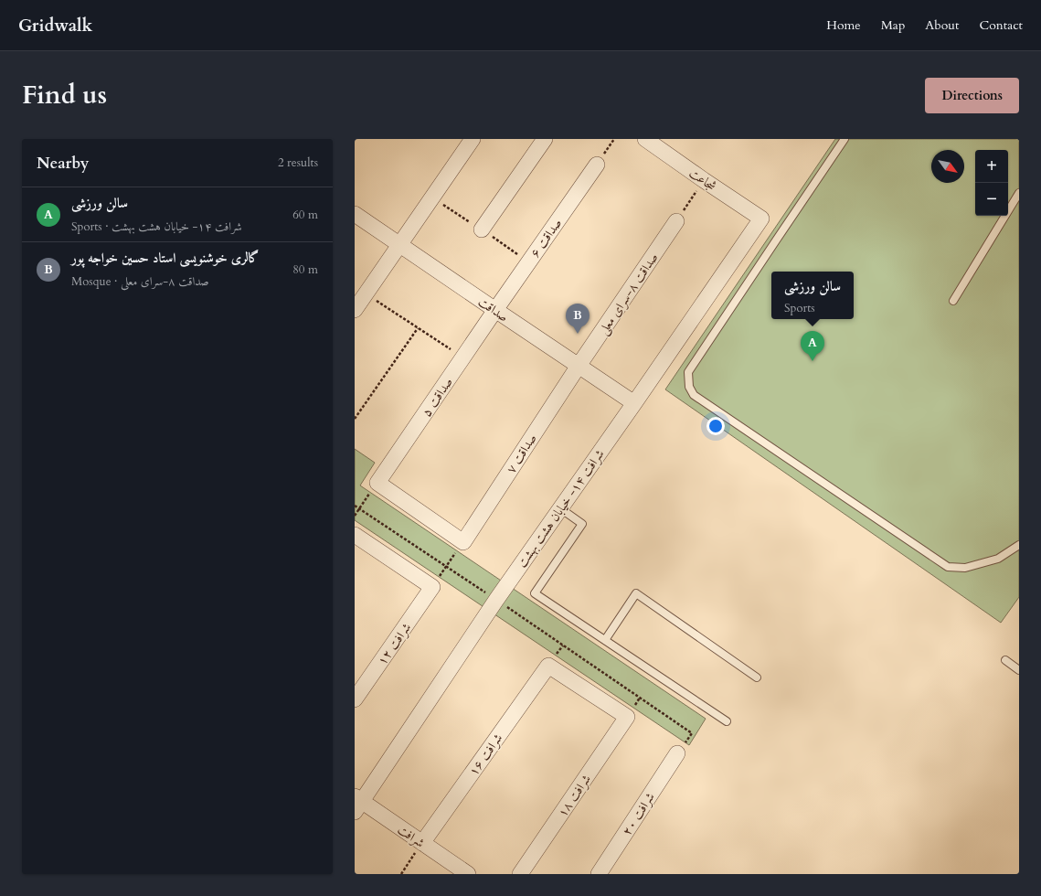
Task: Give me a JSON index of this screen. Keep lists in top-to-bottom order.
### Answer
{
  "streets": {
    "street": [
      "شجاعت",
      "صداقت ۶",
      "صداقت ۸-سرای معلی",
      "صداقت",
      "صداقت ۵",
      "صداقت ۷",
      "شرافت ۱۴- خیابان هشت بهشت",
      "شرافت ۱۲",
      "شرافت ۱۶",
      "شرافت ۱۸",
      "شرافت ۲۰",
      "شرافت"
    ]
  },
  "crossings": [
    ["شجاعت", "شرافت ۱۴- خیابان هشت بهشت"],
    ["صداقت ۶", "صداقت"],
    ["صداقت ۶", "صداقت ۵"],
    ["صداقت ۸-سرای معلی", "صداقت"],
    ["صداقت ۸-سرای معلی", "صداقت ۷"],
    ["صداقت", "صداقت ۵"],
    ["صداقت", "صداقت ۷"],
    ["صداقت", "شرافت ۱۴- خیابان هشت بهشت"],
    ["شرافت ۱۴- خیابان هشت بهشت", "شرافت"],
    ["شرافت ۱۶", "شرافت ۱۸"],
    ["شرافت ۱۶", "شرافت"]
  ],
  "north": "bottom right",
  "page": {
    "header": "Gridwalk",
    "nav": [
      "Home",
      "Map",
      "About",
      "Contact"
    ],
    "title": "Find us",
    "buttons": "Directions",
    "heading": ["Nearby", "2 results"],
    "map_buttons": ["+", "−"],
    "list": [
      {
        "mark": "A",
        "name": "سالن ورزشی",
        "note": "Sports · شرافت ۱۴- خیابان هشت بهشت",
        "value": "60 m"
      },
      {
        "mark": "B",
        "name": "گالری خوشنویسی استاد حسین خواجه پور",
        "note": "Mosque · صداقت ۸-سرای معلی",
        "value": "80 m"
      }
    ],
    "popup": ["سالن ورزشی", "Sports"],
    "pins": ["B", "A"]
  }
}
